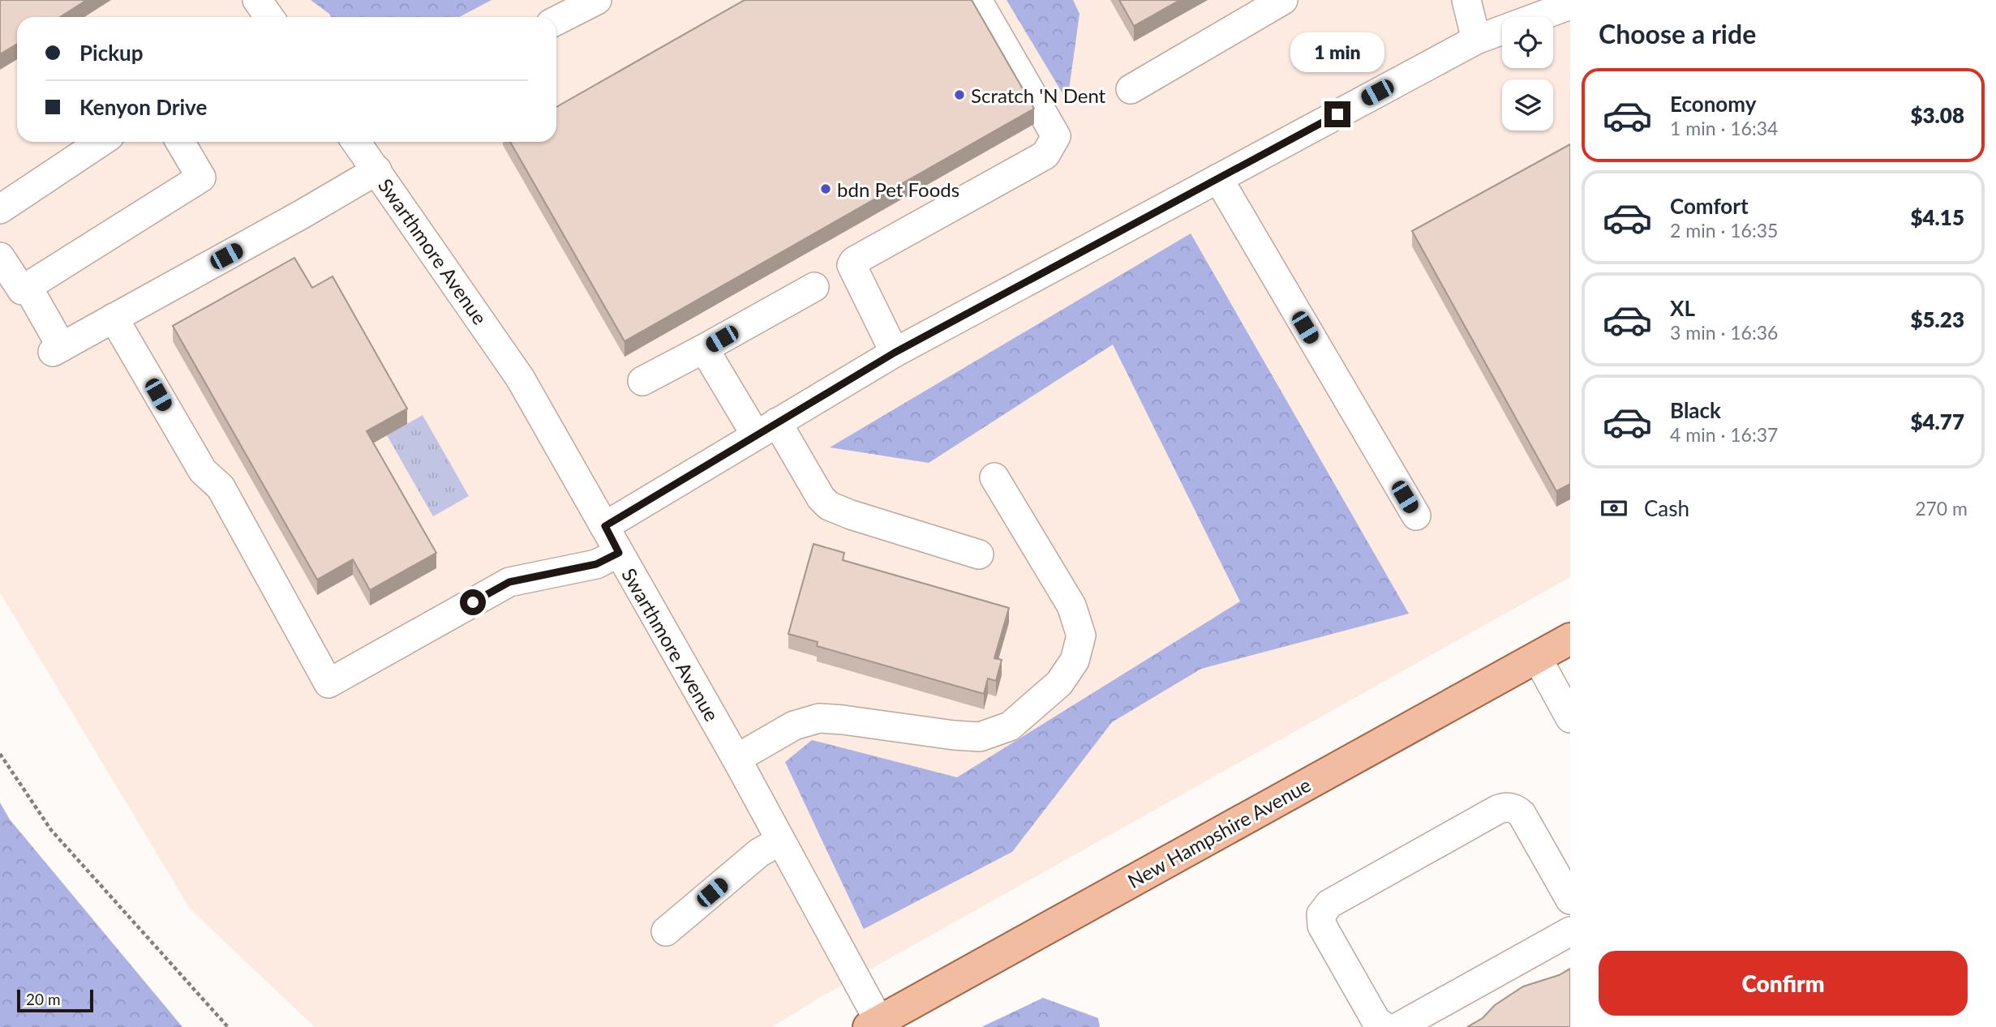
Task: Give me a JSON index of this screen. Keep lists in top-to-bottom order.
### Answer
{
  "streets": {
    "main road": ["New Hampshire Avenue"],
    "street": ["Swarthmore Avenue"]
  },
  "crossings": [
    ["Swarthmore Avenue", "New Hampshire Avenue"]
  ],
  "places": ["Scratch 'N Dent", "bdn Pet Foods"],
  "scale_bar": "20 m",
  "page": {
    "heading": "Choose a ride",
    "banner": ["Pickup", "Kenyon Drive"],
    "bubble": "1 min",
    "list": [
      {
        "name": "Economy",
        "note": "1 min · 16:34",
        "value": "$3.08"
      },
      {
        "name": "Comfort",
        "note": "2 min · 16:35",
        "value": "$4.15"
      },
      {
        "name": "XL",
        "note": "3 min · 16:36",
        "value": "$5.23"
      },
      {
        "name": "Black",
        "note": "4 min · 16:37",
        "value": "$4.77"
      }
    ],
    "pay": ["Cash", "270 m"],
    "buttons": "Confirm",
    "scale": "20 m"
  }
}
